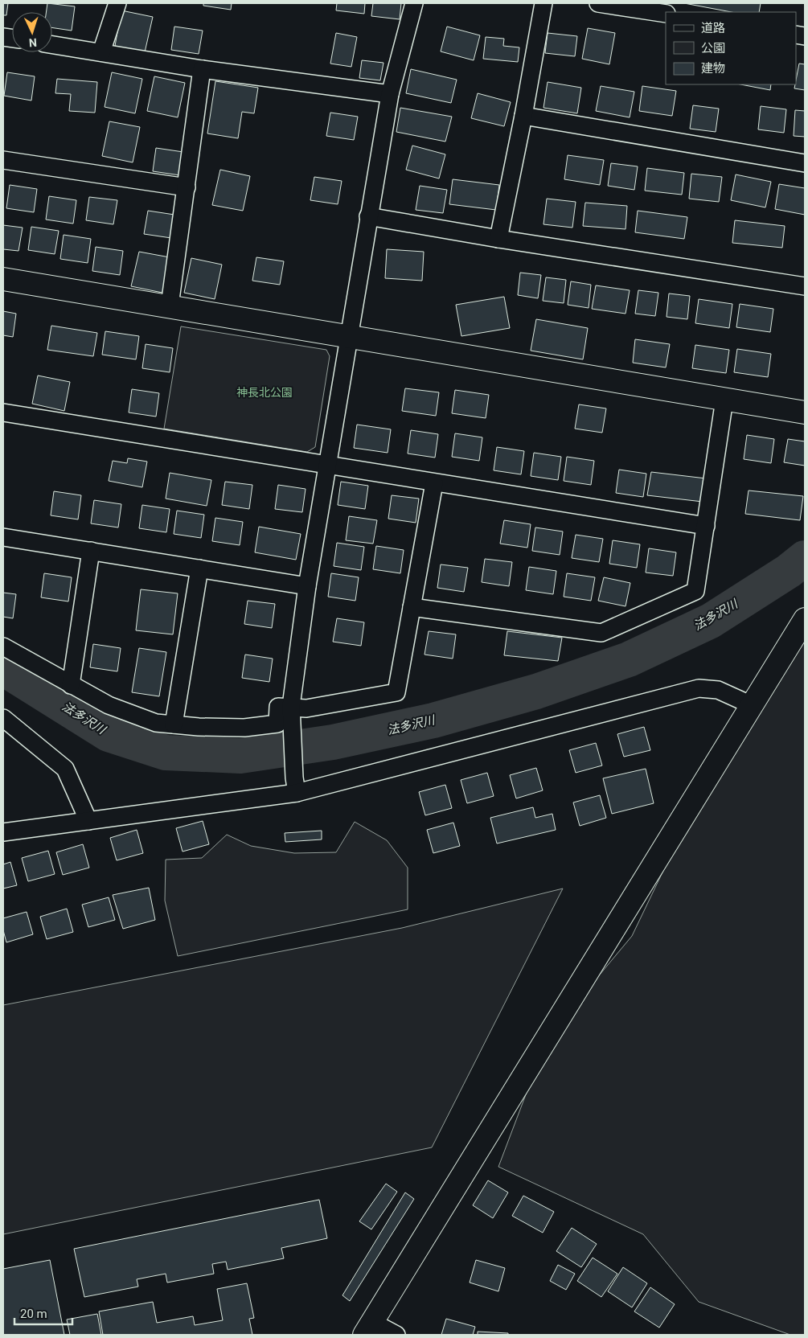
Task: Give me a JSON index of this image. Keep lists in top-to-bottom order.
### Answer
{
  "water": ["法多沢川"],
  "parks": ["神長北公園"],
  "legend": ["道路", "公園", "建物"],
  "scale_bar": "20 m",
  "north": "bottom"
}
